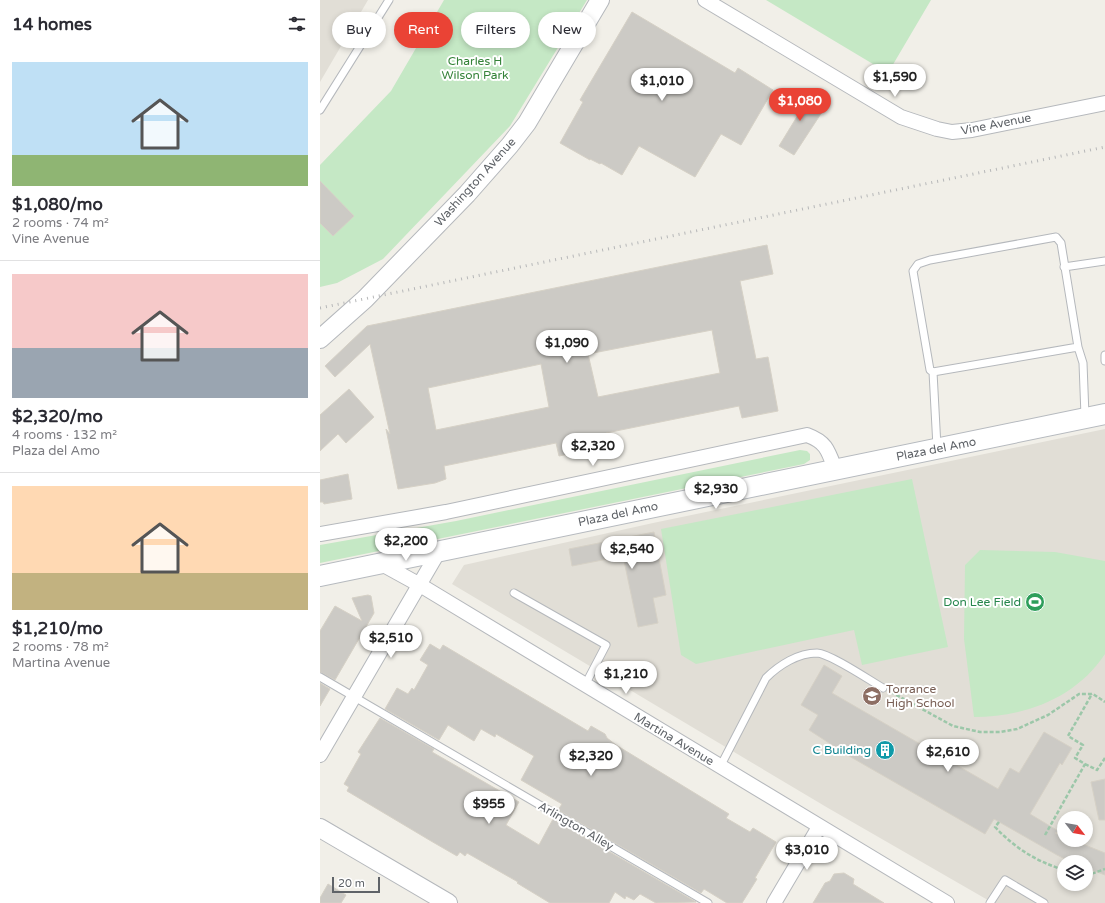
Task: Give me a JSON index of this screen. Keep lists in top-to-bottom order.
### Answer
{
  "streets": {
    "main road": ["Plaza del Amo"],
    "street": ["Vine Avenue", "Washington Avenue", "Martina Avenue"],
    "lane": ["Arlington Alley"]
  },
  "crossings": [
    ["Plaza del Amo", "Martina Avenue"]
  ],
  "parks": ["Charles H Wilson Park"],
  "places": {
    "sports": ["Don Lee Field"],
    "school or university": ["Torrance High School"],
    "building": ["C Building"]
  },
  "scale_bar": "20 m",
  "north": "bottom right",
  "page": {
    "heading": "14 homes",
    "chip": [
      "Buy",
      "Rent",
      "Filters",
      "New"
    ],
    "list": [
      {
        "name": "$1,080/mo",
        "note": "2 rooms · 74 m² · Vine Avenue"
      },
      {
        "name": "$2,320/mo",
        "note": "4 rooms · 132 m² · Plaza del Amo"
      },
      {
        "name": "$1,210/mo",
        "note": "2 rooms · 78 m² · Martina Avenue"
      }
    ],
    "price": [
      "$1,590",
      "$1,010",
      "$1,080",
      "$1,090",
      "$2,320",
      "$2,930",
      "$2,200",
      "$2,540",
      "$2,510",
      "$1,210",
      "$2,610",
      "$2,320",
      "$955",
      "$3,010"
    ],
    "scale": "20 m"
  }
}
